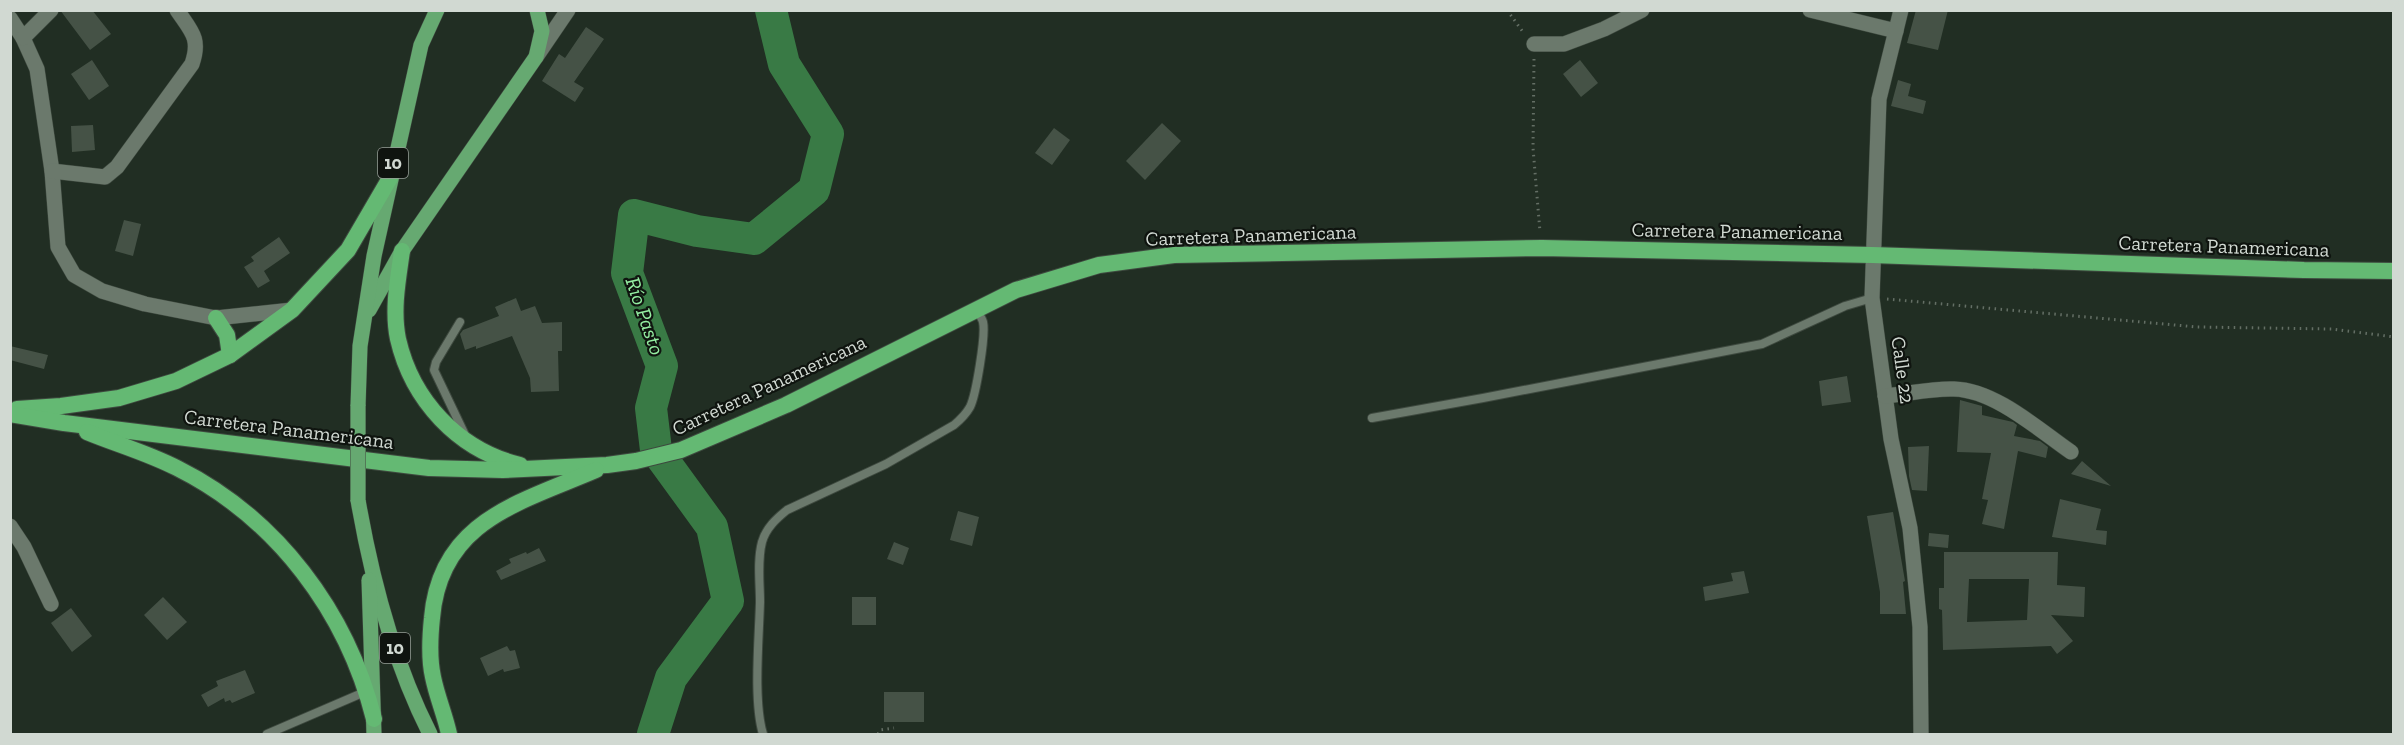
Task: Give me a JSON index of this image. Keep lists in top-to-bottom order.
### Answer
{
  "streets": {
    "highway": ["Carretera Panamericana"],
    "main road": ["10"],
    "street": ["Calle 22"]
  },
  "crossings": [
    ["Carretera Panamericana", "Calle 22"]
  ],
  "water": ["Río Pasto"]
}
